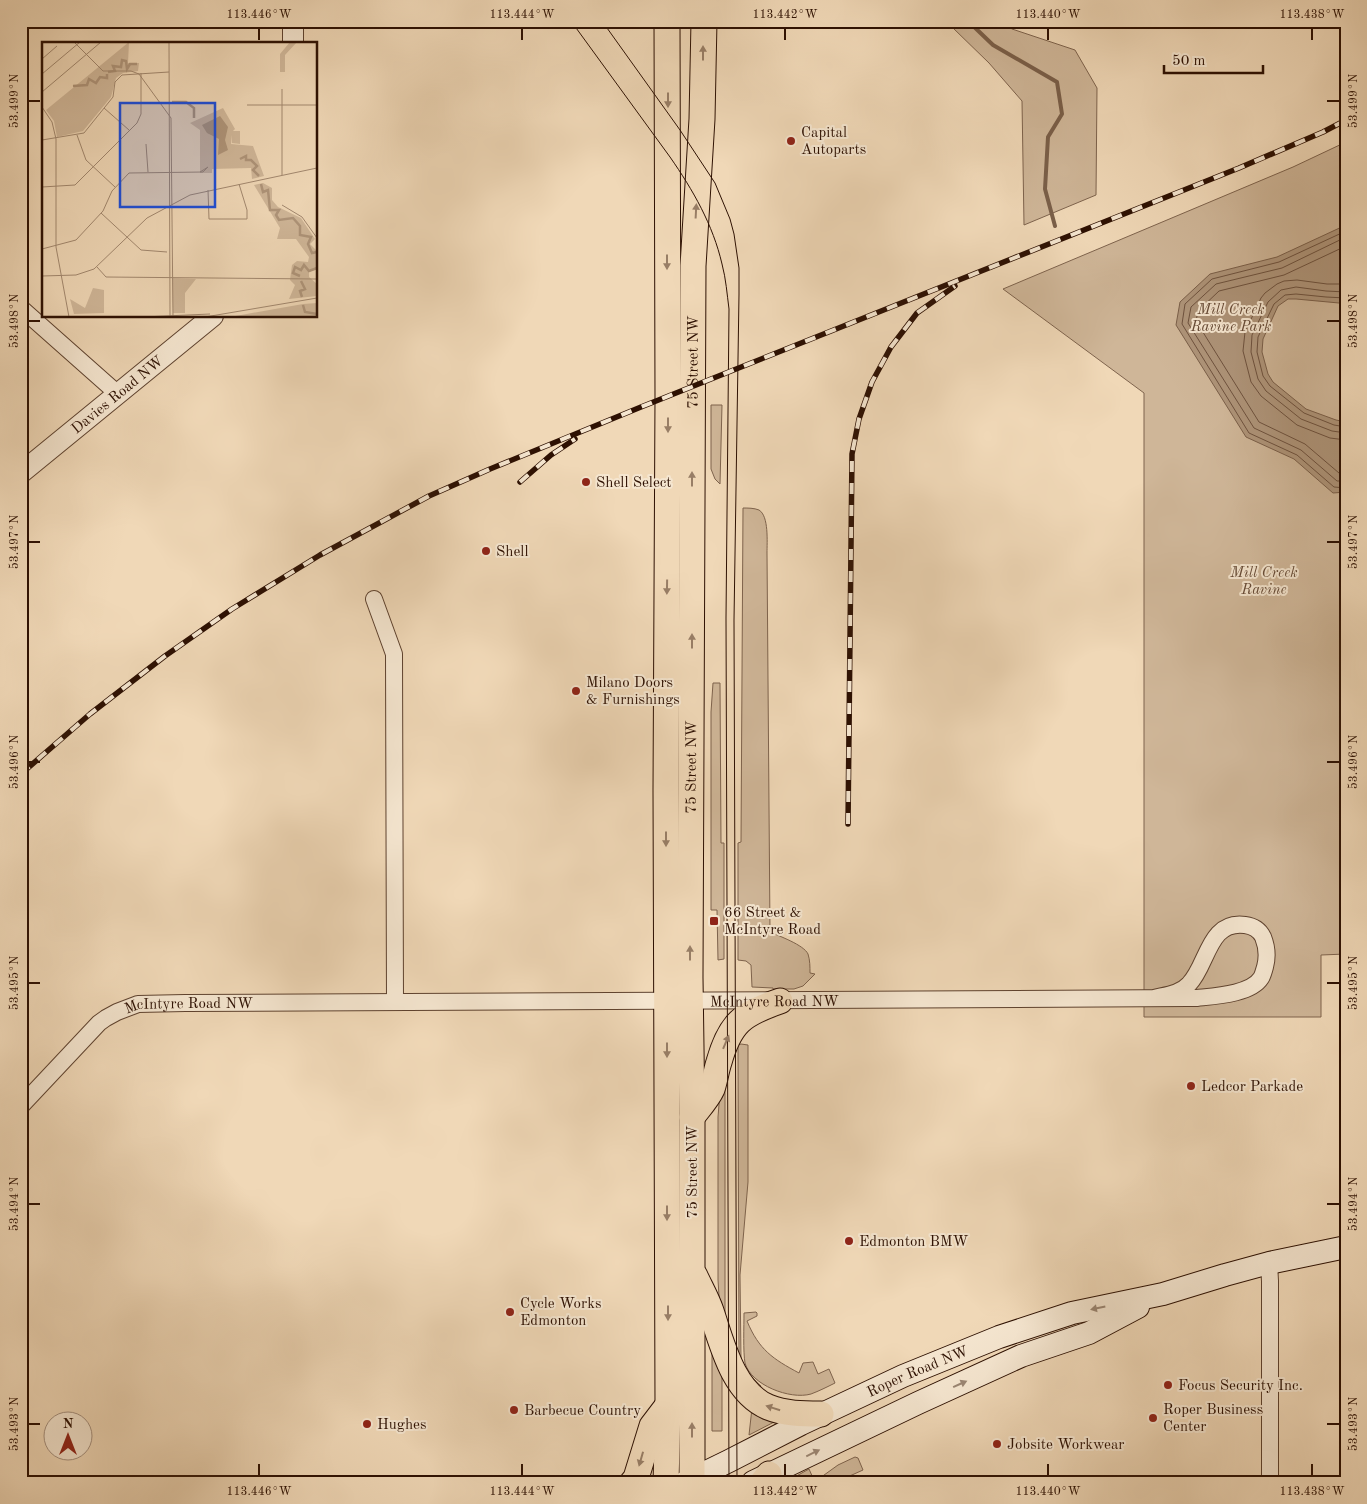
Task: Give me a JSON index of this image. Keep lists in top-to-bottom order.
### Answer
{
  "streets": {
    "main road": ["75 Street NW", "Roper Road NW"],
    "street": ["Davies Road NW", "McIntyre Road NW"]
  },
  "crossings": [
    ["75 Street NW", "McIntyre Road NW"],
    ["75 Street NW", "Roper Road NW"]
  ],
  "parks": ["Mill Creek Ravine Park", "Mill Creek Ravine"],
  "places": {
    "other": [
      "Capital Autoparts",
      "Shell Select",
      "Shell",
      "Milano Doors & Furnishings",
      "Ledcor Parkade",
      "Edmonton BMW",
      "Cycle Works Edmonton",
      "Focus Security Inc.",
      "Barbecue Country",
      "Roper Business Center",
      "Hughes",
      "Jobsite Workwear"
    ],
    "transit": ["66 Street & McIntyre Road"]
  },
  "scale_bar": "50 m",
  "north": "top",
  "coordinates": [
    "113.446°W",
    "113.444°W",
    "113.442°W",
    "113.440°W",
    "113.438°W",
    "53.499°N",
    "53.498°N",
    "53.497°N",
    "53.496°N",
    "53.495°N",
    "53.494°N",
    "53.493°N"
  ]
}
